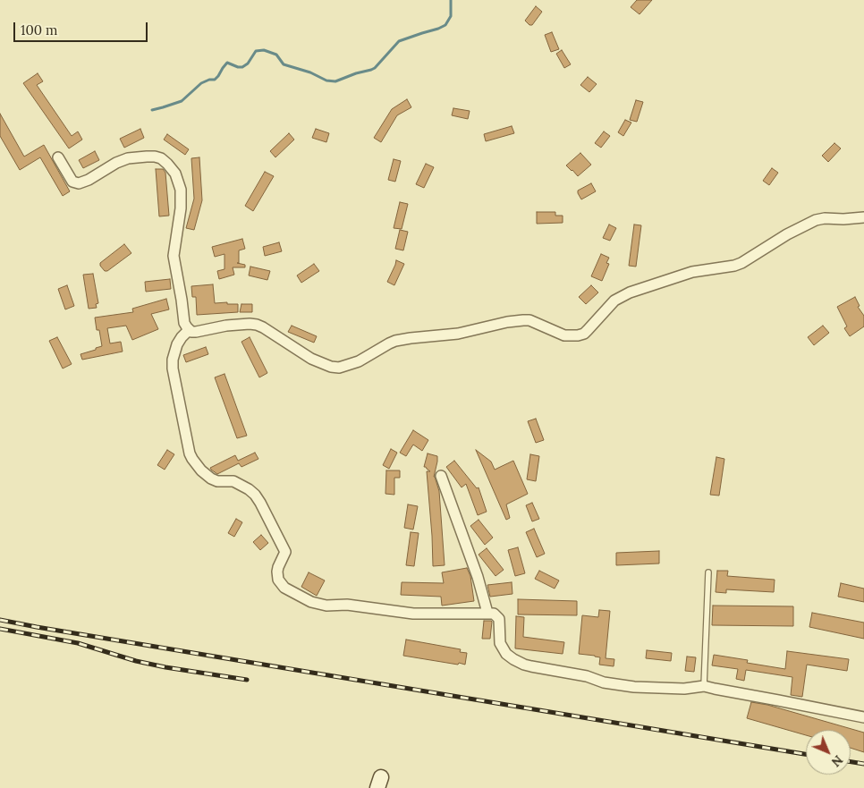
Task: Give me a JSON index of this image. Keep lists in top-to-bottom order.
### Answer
{
  "scale_bar": "100 m",
  "north": "bottom right"
}
